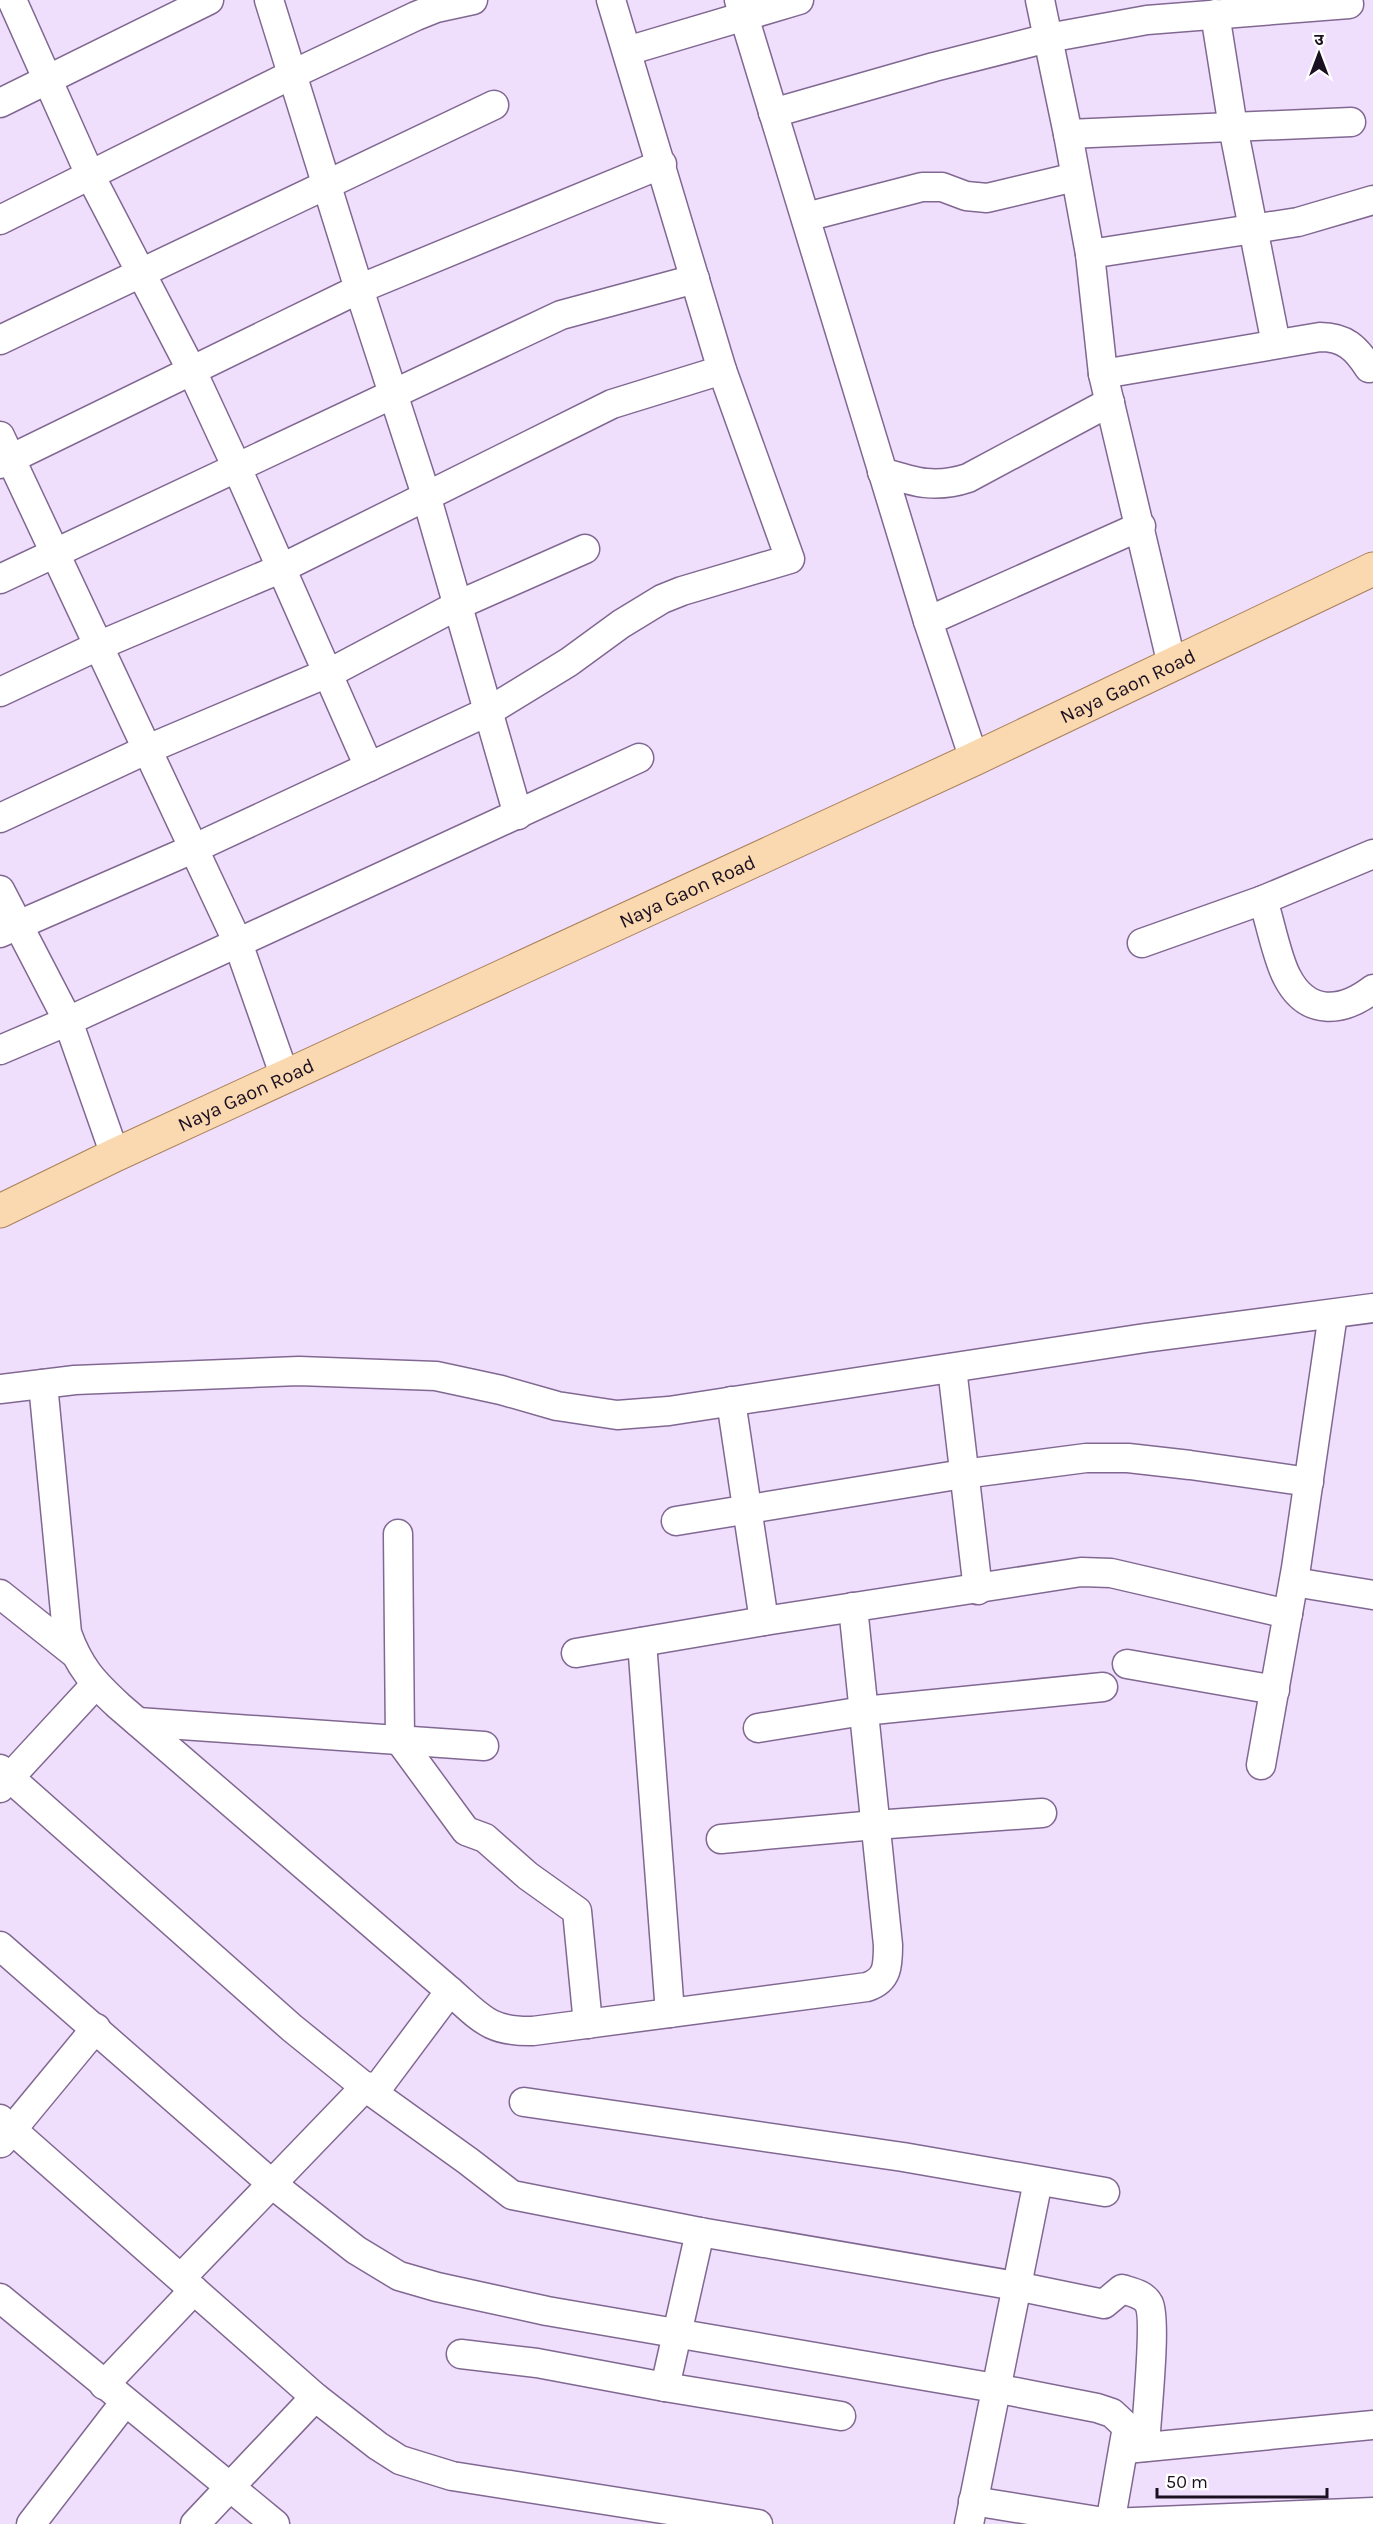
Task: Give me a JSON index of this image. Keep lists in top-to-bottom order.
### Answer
{
  "streets": {
    "main road": ["Naya Gaon Road"]
  },
  "scale_bar": "50 m",
  "north": "top"
}
